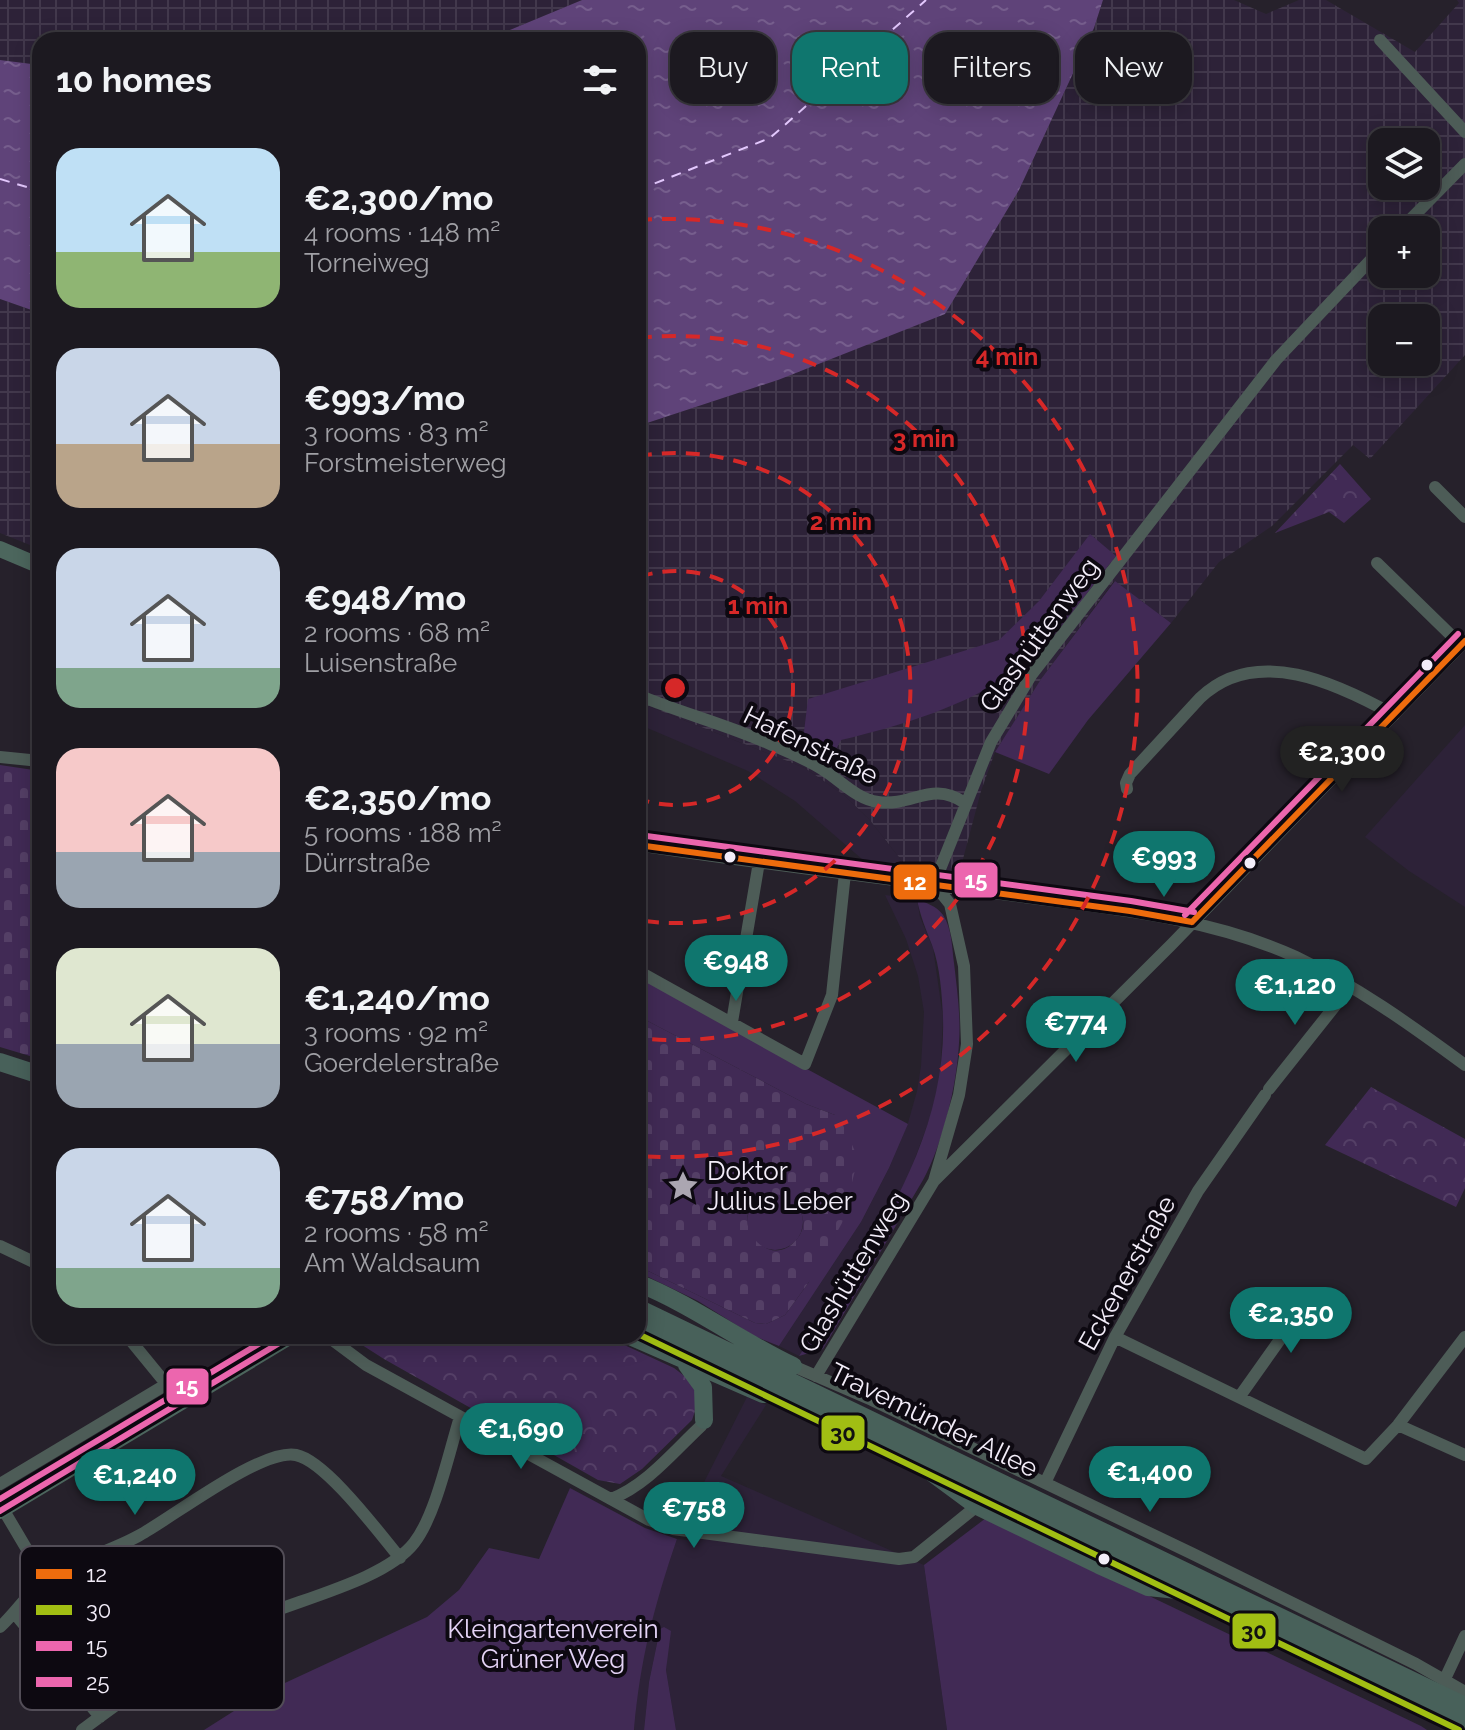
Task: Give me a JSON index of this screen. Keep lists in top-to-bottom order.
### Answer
{
  "streets": {
    "highway": ["Travemünder Allee"],
    "street": ["Glashüttenweg", "Hafenstraße", "Eckenerstraße"]
  },
  "crossings": [
    ["Glashüttenweg", "Hafenstraße"],
    ["Glashüttenweg", "Travemünder Allee"],
    ["Eckenerstraße", "Travemünder Allee"]
  ],
  "parks": ["Kleingartenverein Grüner Weg"],
  "places": {
    "place": ["Doktor Julius Leber"]
  },
  "lines": [
    "transit line 15",
    "transit line 12",
    "transit line 30",
    "transit line 25"
  ],
  "legend": [
    "12",
    "30",
    "15",
    "25"
  ],
  "page": {
    "chip": [
      "Buy",
      "Rent",
      "Filters",
      "New"
    ],
    "heading": "10 homes",
    "map_buttons": ["+", "−"],
    "list": [
      {
        "name": "€2,300/mo",
        "note": "4 rooms · 148 m² · Torneiweg"
      },
      {
        "name": "€993/mo",
        "note": "3 rooms · 83 m² · Forstmeisterweg"
      },
      {
        "name": "€948/mo",
        "note": "2 rooms · 68 m² · Luisenstraße"
      },
      {
        "name": "€2,350/mo",
        "note": "5 rooms · 188 m² · Dürrstraße"
      },
      {
        "name": "€1,240/mo",
        "note": "3 rooms · 92 m² · Goerdelerstraße"
      },
      {
        "name": "€758/mo",
        "note": "2 rooms · 58 m² · Am Waldsaum"
      }
    ],
    "price": [
      "€2,300",
      "€993",
      "€948",
      "€1,120",
      "€774",
      "€2,350",
      "€1,690",
      "€1,400",
      "€1,240",
      "€758"
    ]
  },
  "rings": [
    "4 min",
    "3 min",
    "2 min",
    "1 min"
  ]
}
